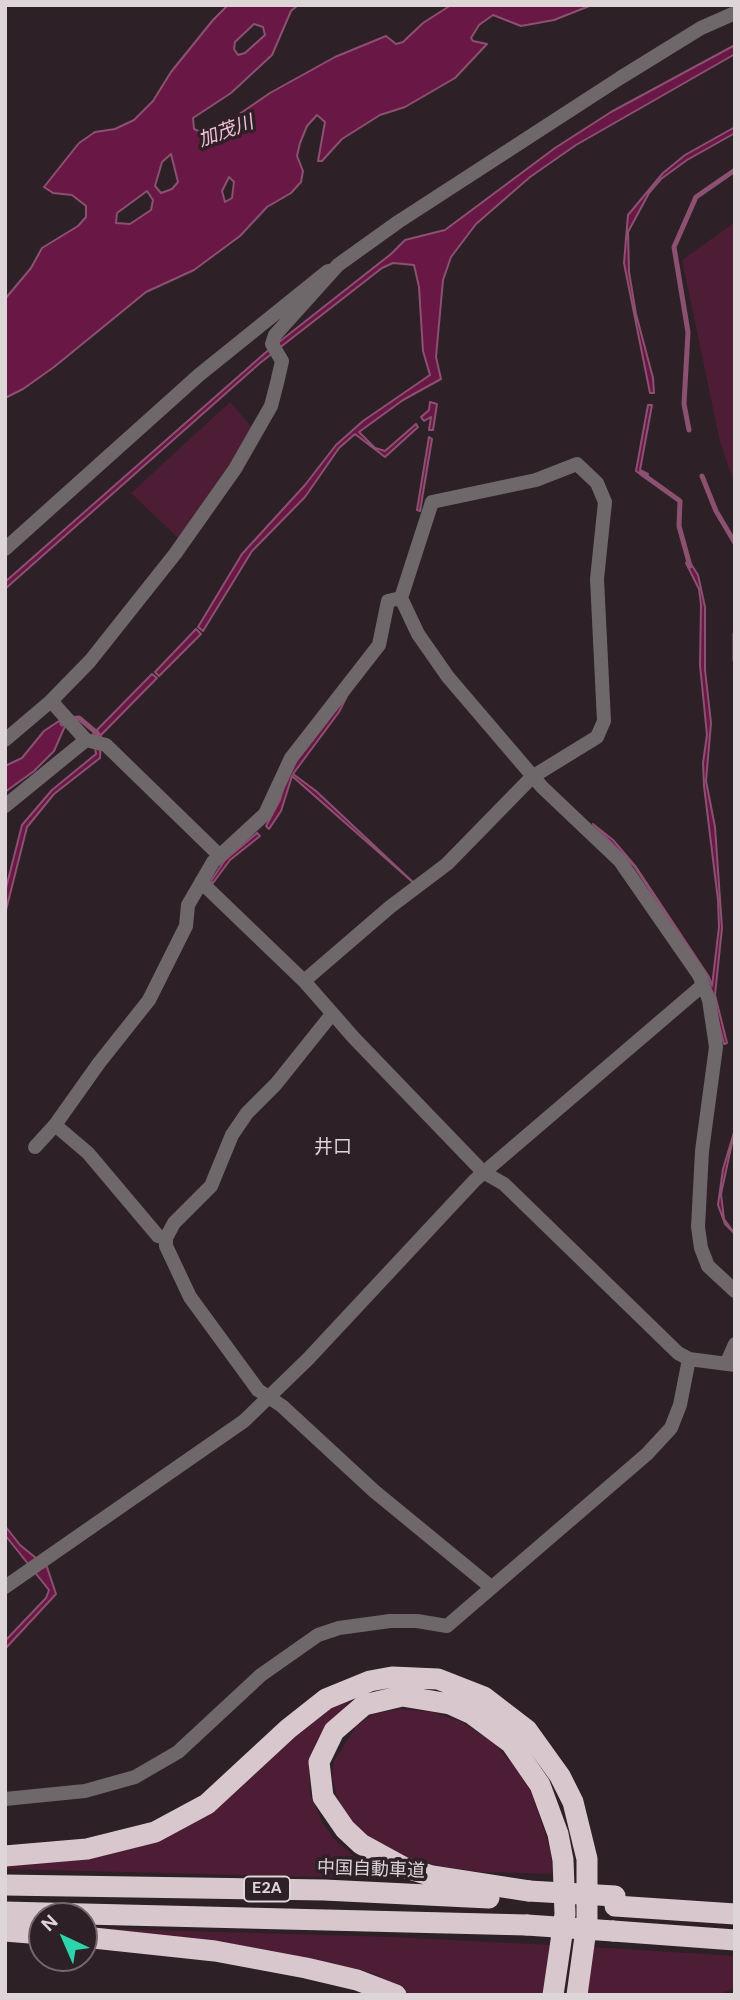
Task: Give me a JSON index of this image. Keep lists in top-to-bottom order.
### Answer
{
  "streets": {
    "highway": ["中国自動車道", "E2A"]
  },
  "districts": ["井口"],
  "water": ["加茂川"],
  "north": "top left"
}
